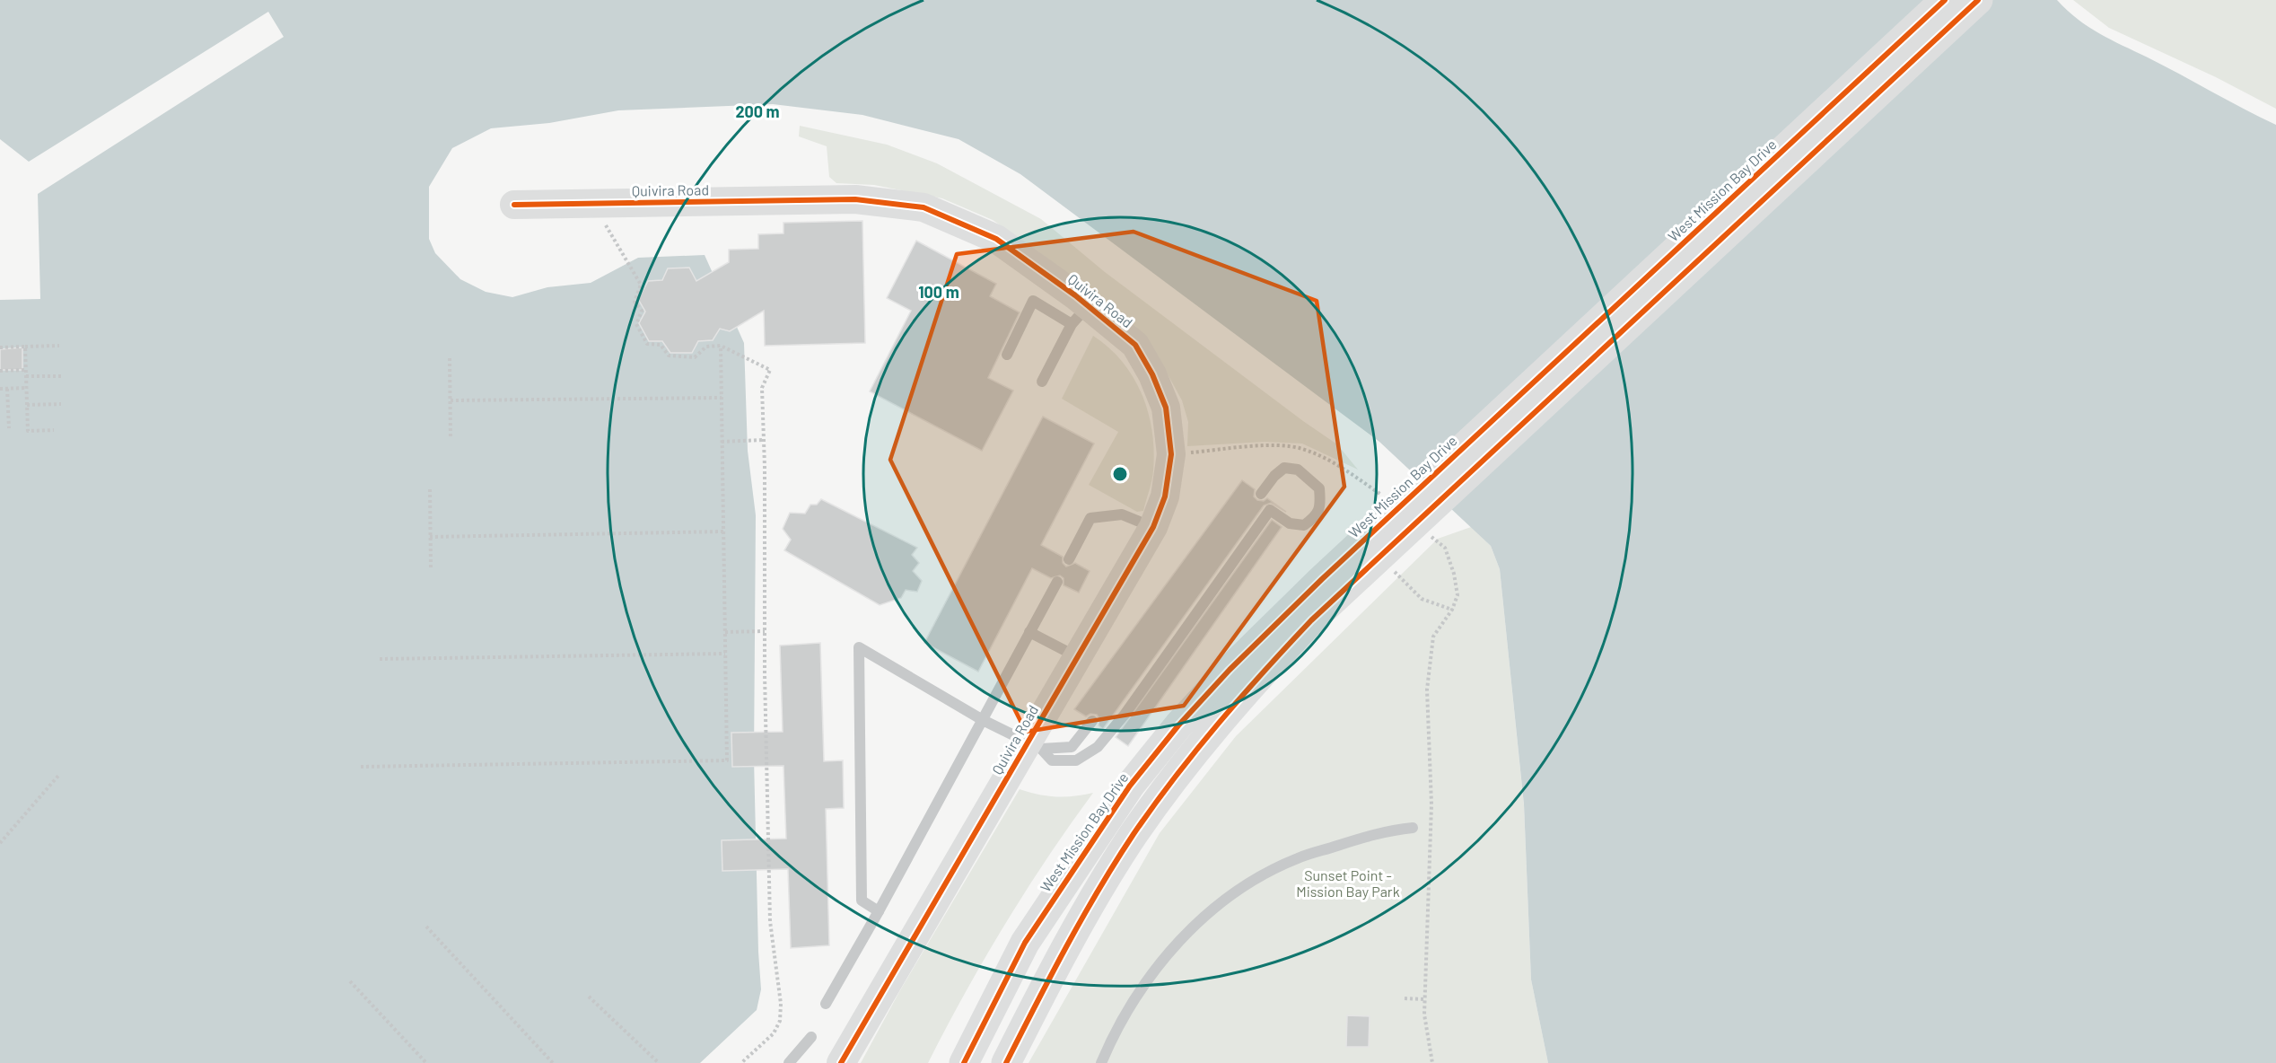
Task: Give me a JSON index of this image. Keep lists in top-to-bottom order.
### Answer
{
  "streets": {
    "main road": ["West Mission Bay Drive"],
    "street": ["Quivira Road"]
  },
  "parks": ["Sunset Point - Mission Bay Park"],
  "rings": ["200 m", "100 m"]
}
